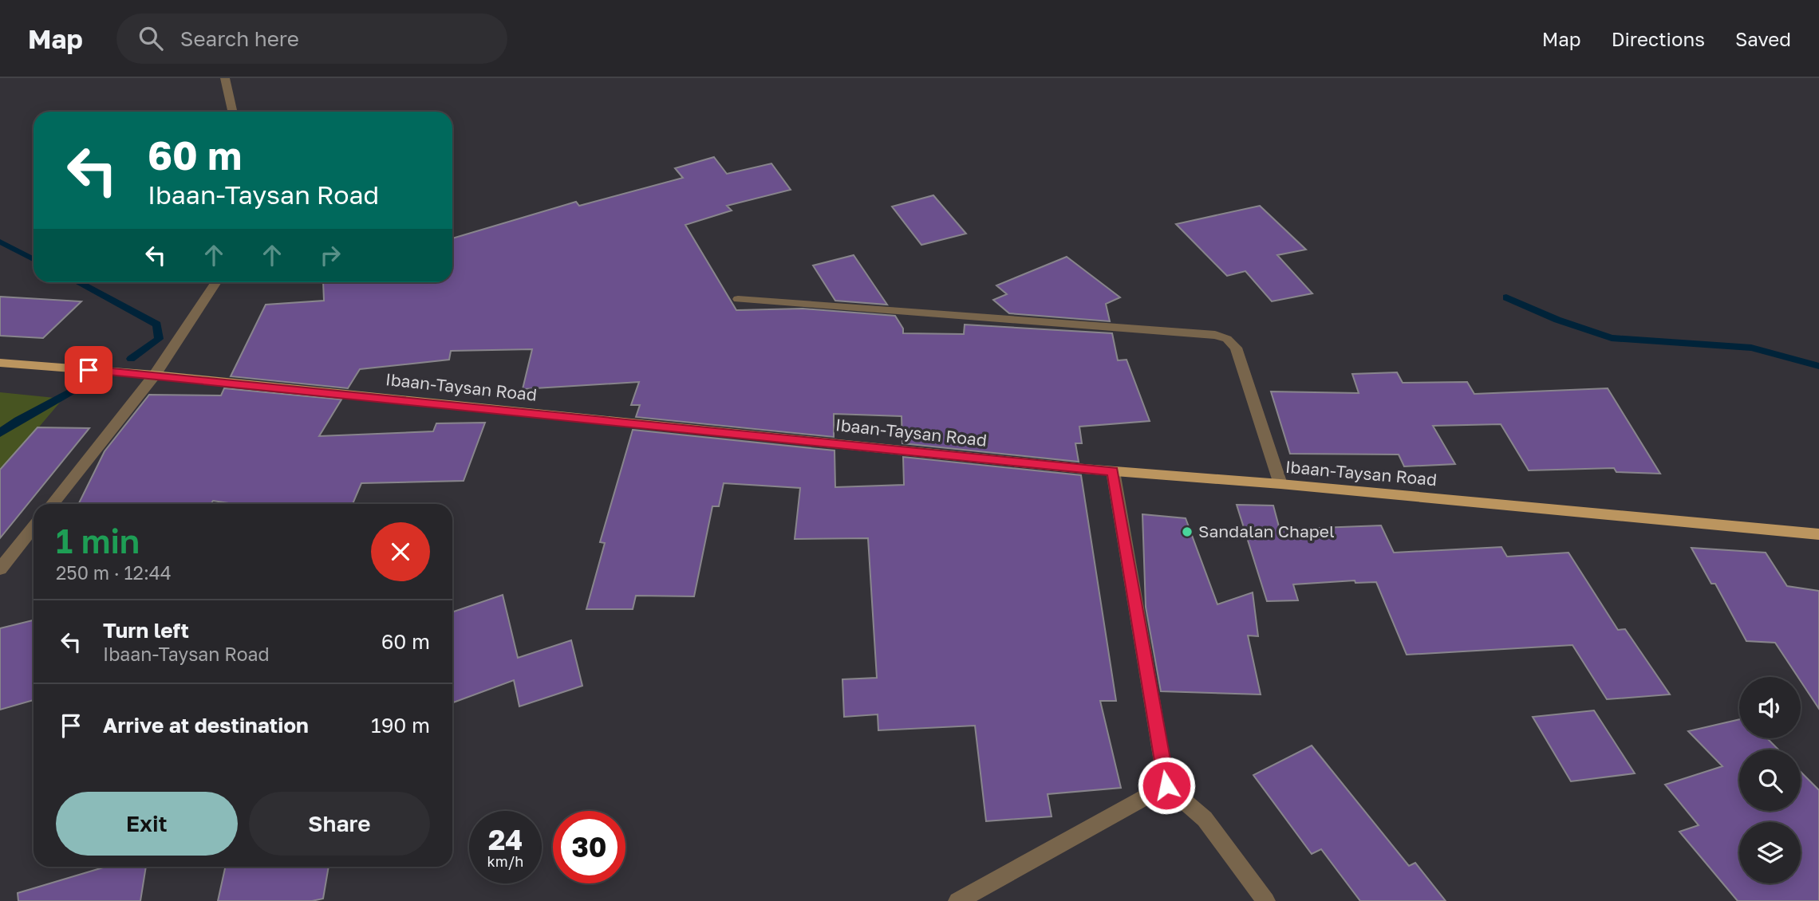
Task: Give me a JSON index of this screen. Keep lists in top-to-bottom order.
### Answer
{
  "streets": {
    "main road": ["Ibaan-Taysan Road"]
  },
  "places": ["Sandalan Chapel"],
  "page": {
    "header": "Map",
    "search": "Search here",
    "nav": ["Map", "Directions", "Saved"],
    "turn": ["60 m", "Ibaan-Taysan Road"],
    "heading": ["1 min", "250 m · 12:44"],
    "list": [
      {
        "name": "Turn left",
        "note": "Ibaan-Taysan Road",
        "value": "60 m"
      },
      {
        "name": "Arrive at destination",
        "value": "190 m"
      }
    ],
    "buttons": ["Exit", "Share"],
    "speed": "24 km/h",
    "limit": "30"
  }
}
